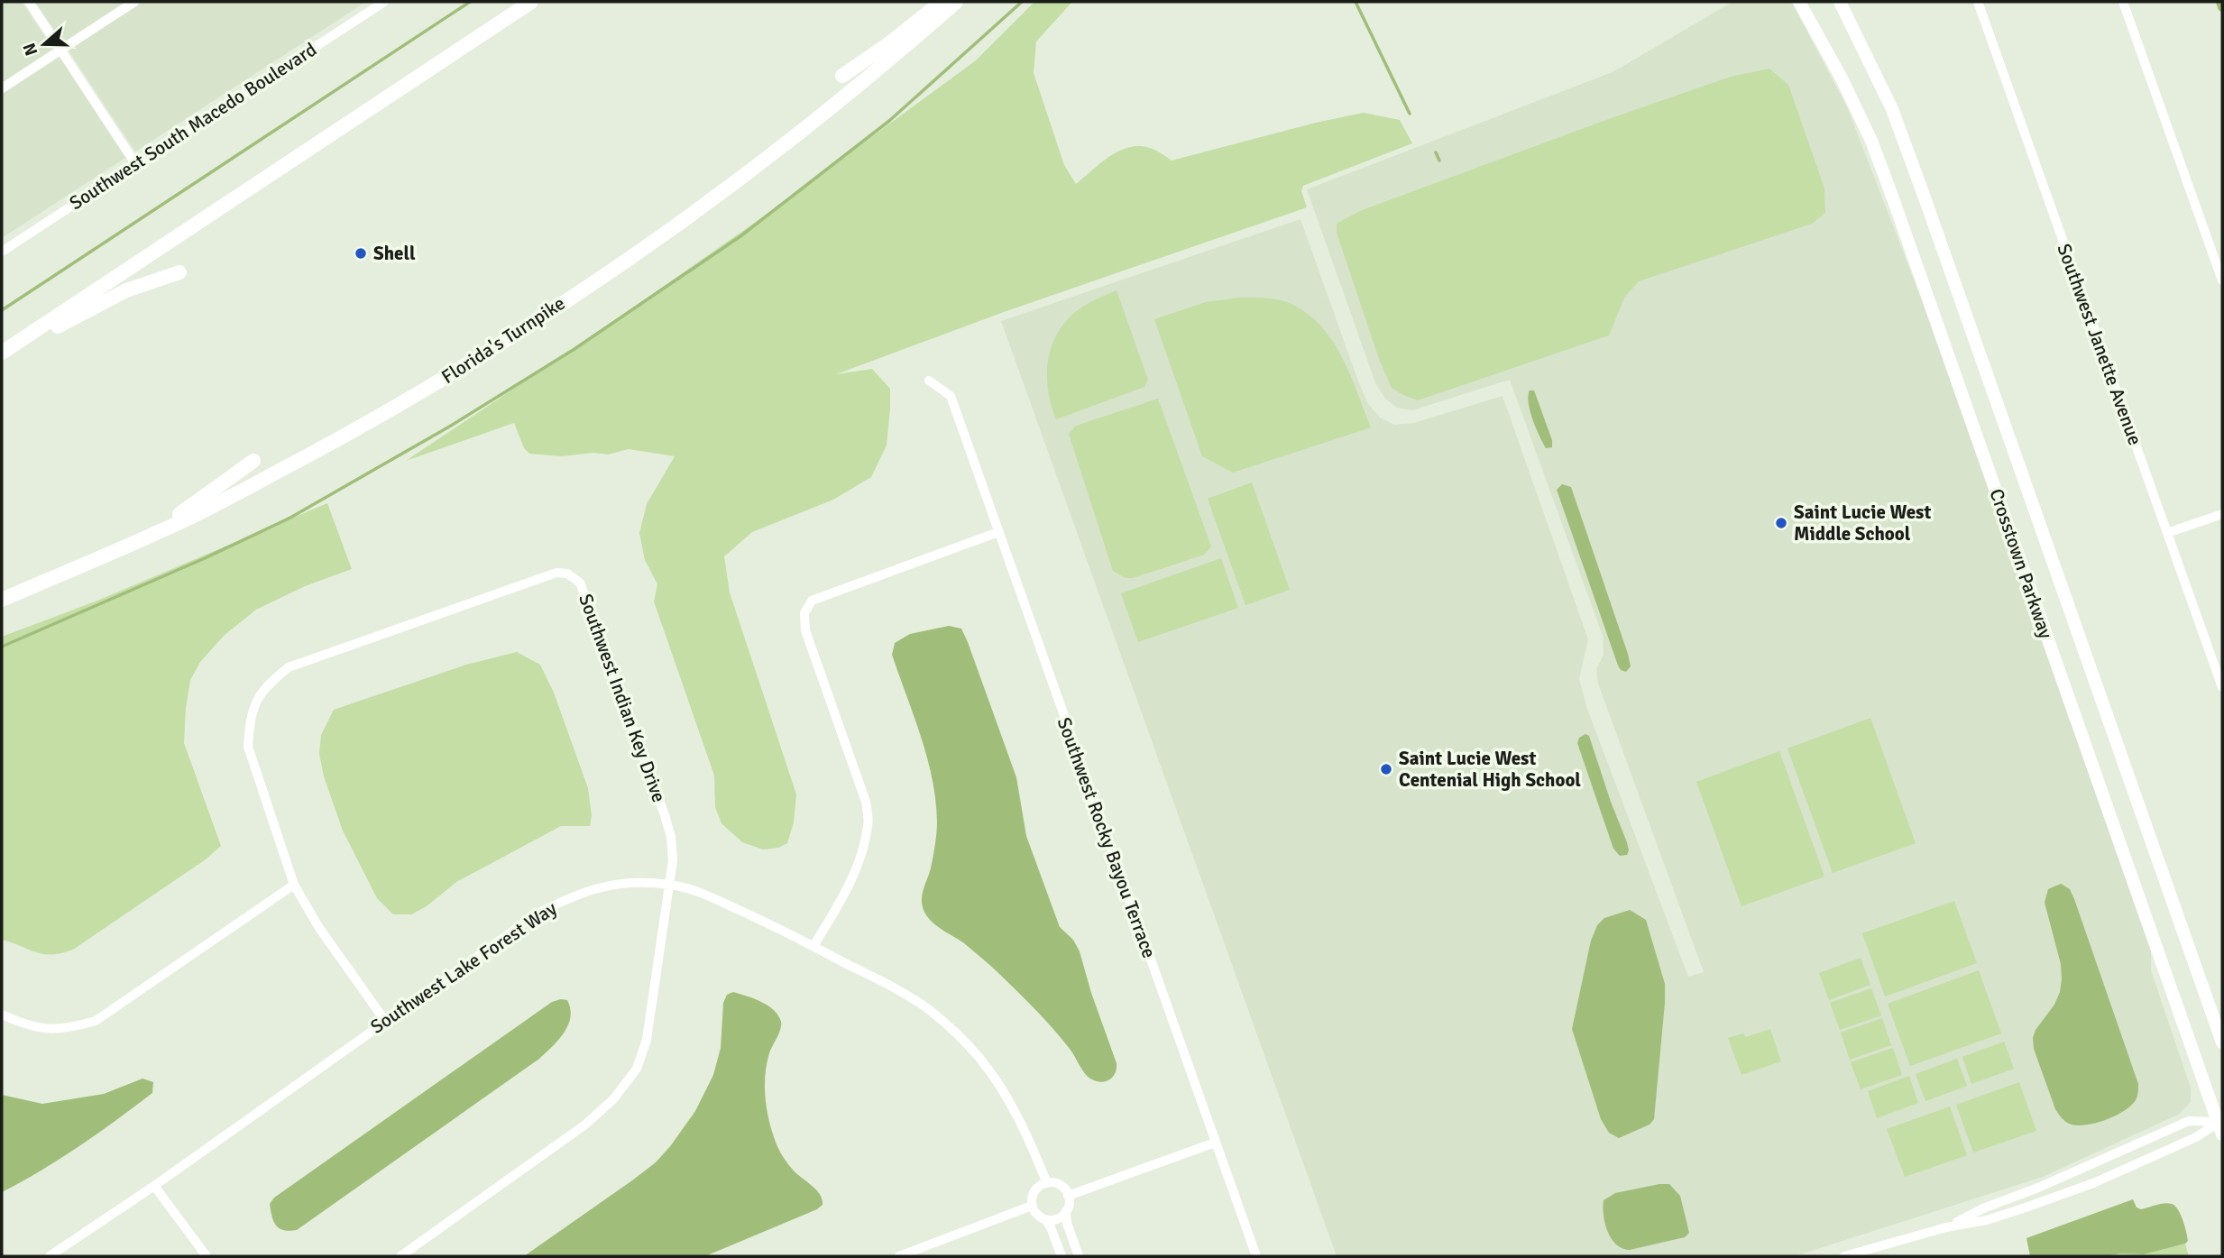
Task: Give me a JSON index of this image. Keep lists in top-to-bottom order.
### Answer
{
  "streets": {
    "highway": ["Florida's Turnpike"],
    "main road": ["Crosstown Parkway"],
    "street": [
      "Southwest South Macedo Boulevard",
      "Southwest Janette Avenue",
      "Southwest Indian Key Drive",
      "Southwest Rocky Bayou Terrace",
      "Southwest Lake Forest Way"
    ]
  },
  "crossings": [
    ["Southwest Indian Key Drive", "Southwest Lake Forest Way"]
  ],
  "places": ["Shell", "Saint Lucie West Middle School", "Saint Lucie West Centenial High School"],
  "north": "left"
}
